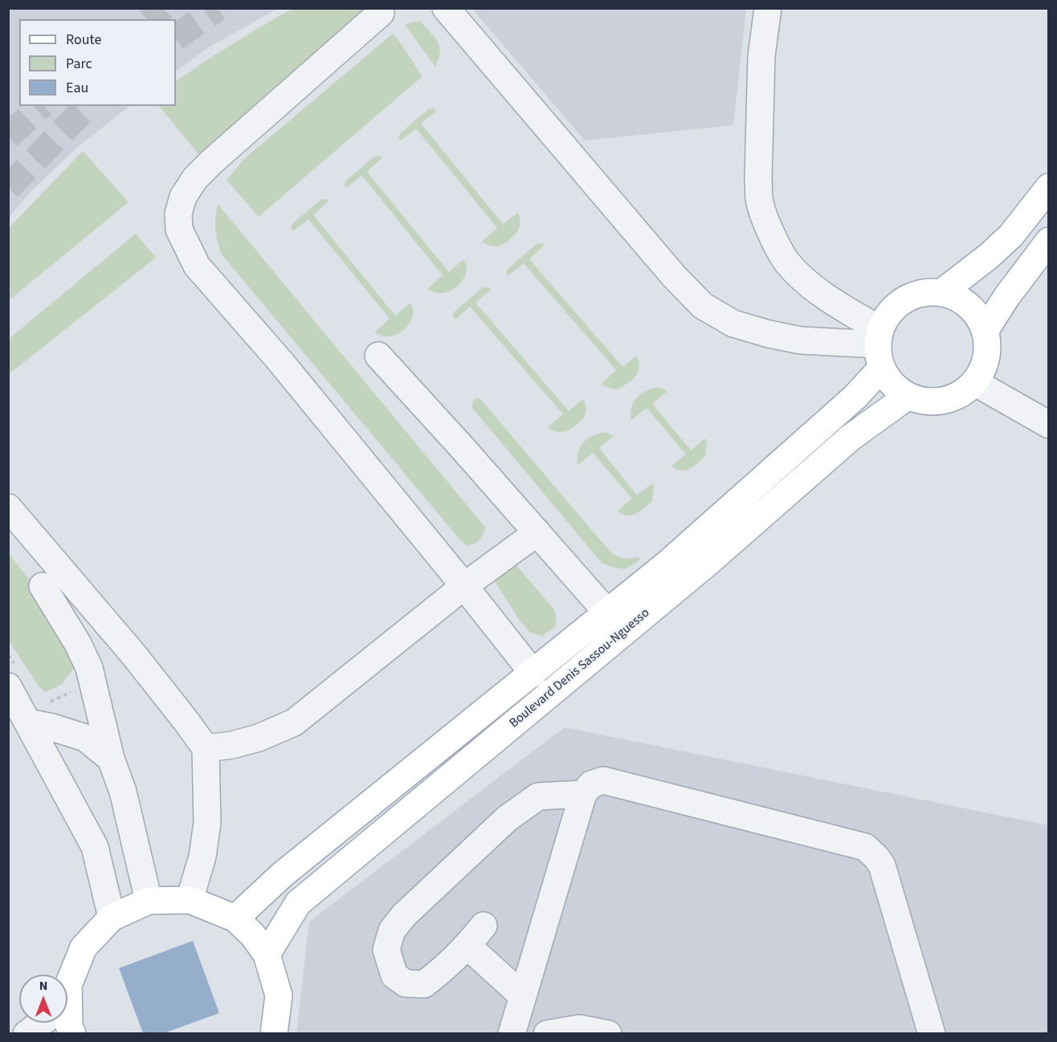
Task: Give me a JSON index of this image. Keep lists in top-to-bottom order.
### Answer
{
  "streets": {
    "main road": ["Boulevard Denis Sassou-Nguesso"]
  },
  "legend": ["Route", "Parc", "Eau"],
  "north": "top"
}
